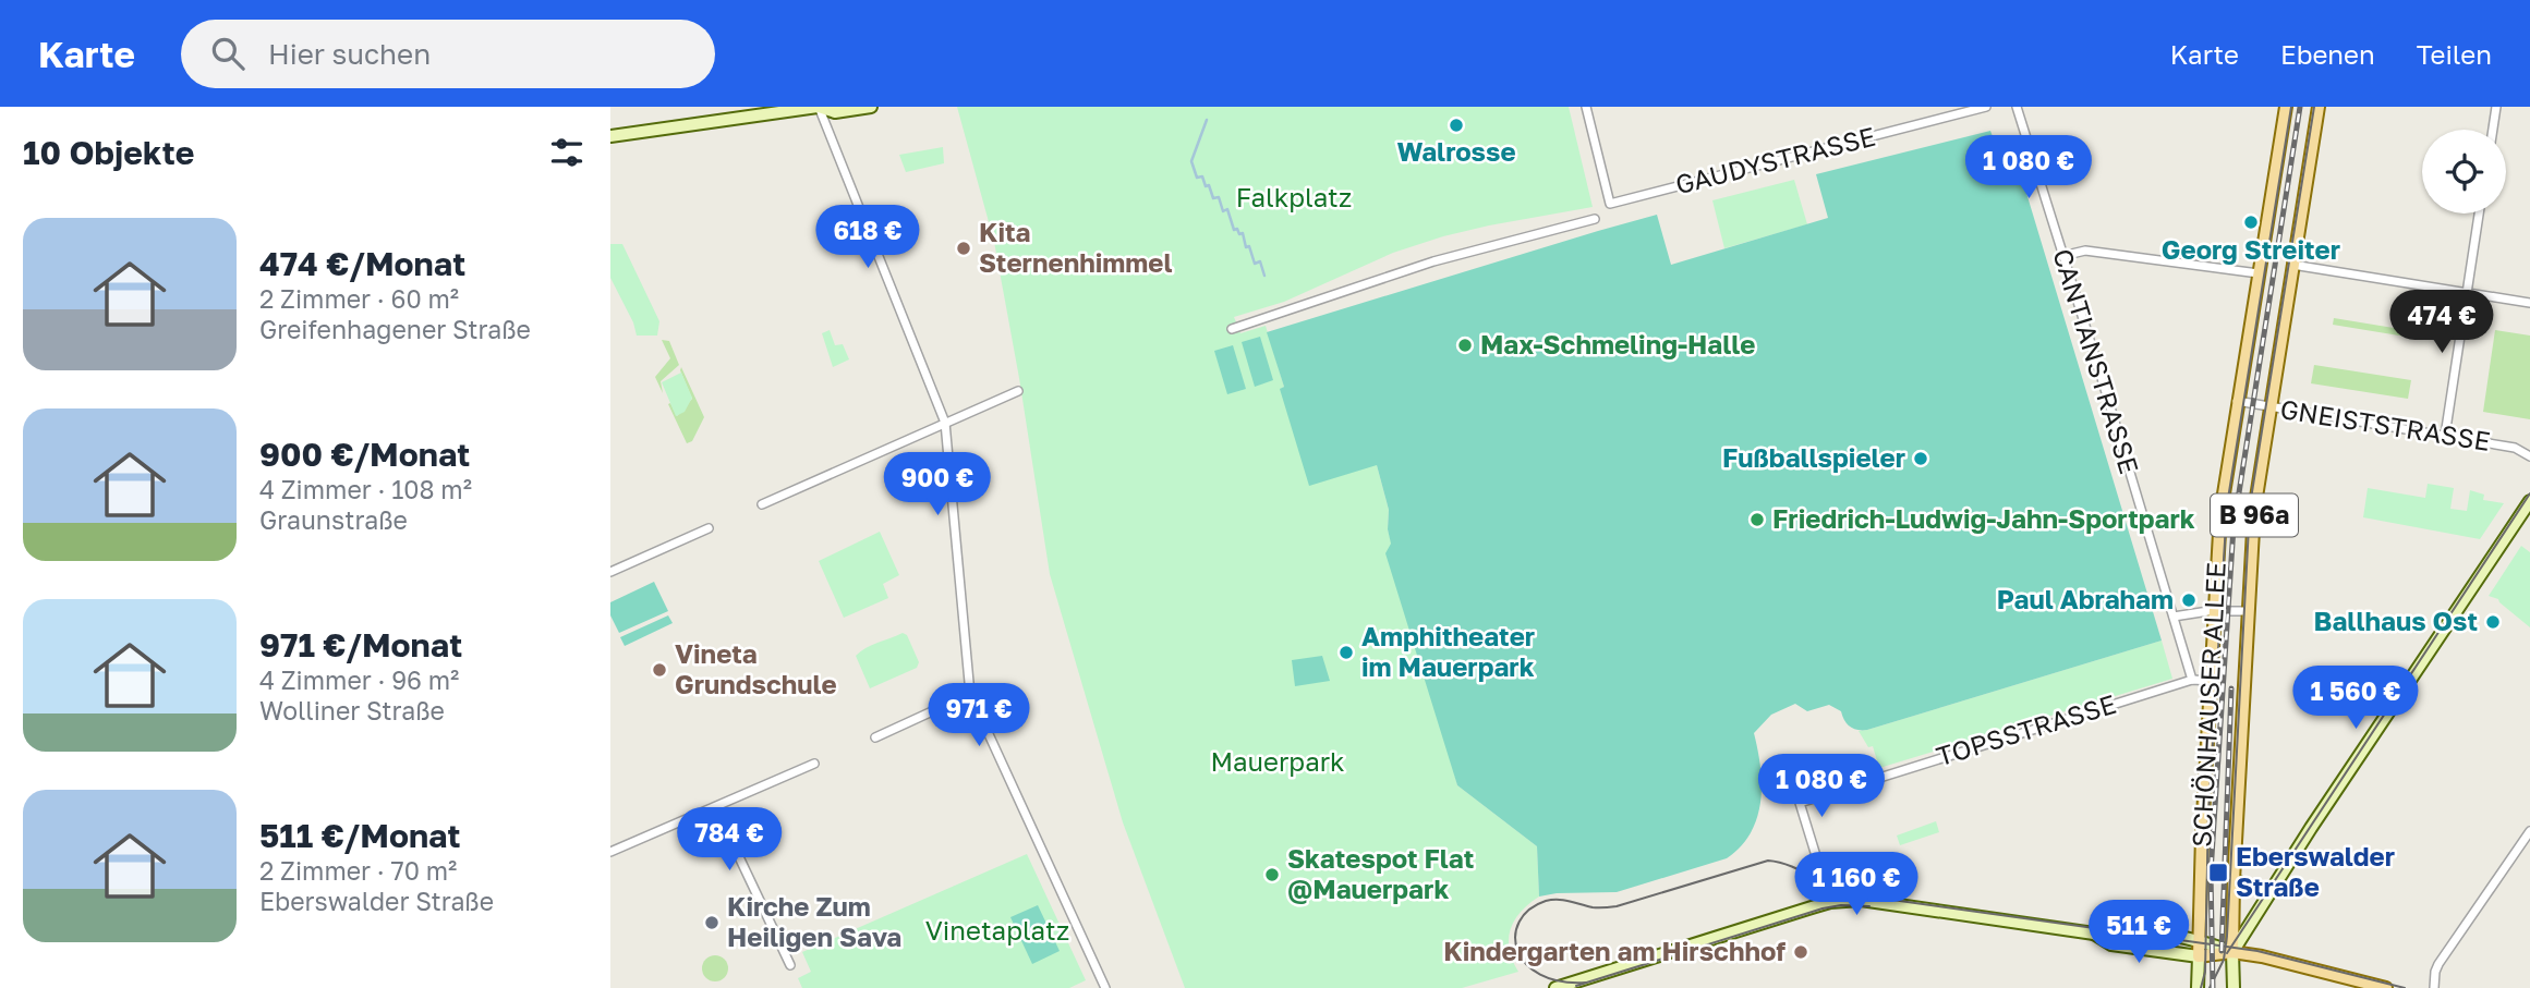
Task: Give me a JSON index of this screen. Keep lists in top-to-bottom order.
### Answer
{
  "streets": {
    "main road": ["B 96a", "SCHÖNHAUSER ALLEE"],
    "street": [
      "GAUDYSTRASSE",
      "CANTIANSTRASSE",
      "GNEISTSTRASSE",
      "TOPSSTRASSE"
    ]
  },
  "crossings": [
    ["CANTIANSTRASSE", "TOPSSTRASSE"],
    ["GNEISTSTRASSE", "SCHÖNHAUSER ALLEE"],
    ["SCHÖNHAUSER ALLEE", "TOPSSTRASSE"]
  ],
  "parks": ["Falkplatz", "Mauerpark", "Vinetaplatz"],
  "places": {
    "other": [
      "Walrosse",
      "Georg Streiter",
      "Kita Sternenhimmel",
      "Max-Schmeling-Halle",
      "Fußballspieler",
      "Friedrich-Ludwig-Jahn-Sportpark",
      "Paul Abraham",
      "Ballhaus Ost",
      "Amphitheater im Mauerpark",
      "Vineta Grundschule",
      "Skatespot Flat @Mauerpark",
      "Kirche Zum Heiligen Sava",
      "Kindergarten am Hirschhof"
    ],
    "transit": ["Eberswalder Straße"]
  },
  "page": {
    "header": "Karte",
    "search": "Hier suchen",
    "nav": ["Karte", "Ebenen", "Teilen"],
    "heading": "10 Objekte",
    "price": [
      "1 080 €",
      "618 €",
      "474 €",
      "900 €",
      "1 560 €",
      "971 €",
      "1 080 €",
      "784 €",
      "1 160 €",
      "511 €"
    ],
    "list": [
      {
        "name": "474 €/Monat",
        "note": "2 Zimmer · 60 m² · Greifenhagener Straße"
      },
      {
        "name": "900 €/Monat",
        "note": "4 Zimmer · 108 m² · Graunstraße"
      },
      {
        "name": "971 €/Monat",
        "note": "4 Zimmer · 96 m² · Wolliner Straße"
      },
      {
        "name": "511 €/Monat",
        "note": "2 Zimmer · 70 m² · Eberswalder Straße"
      }
    ]
  }
}
